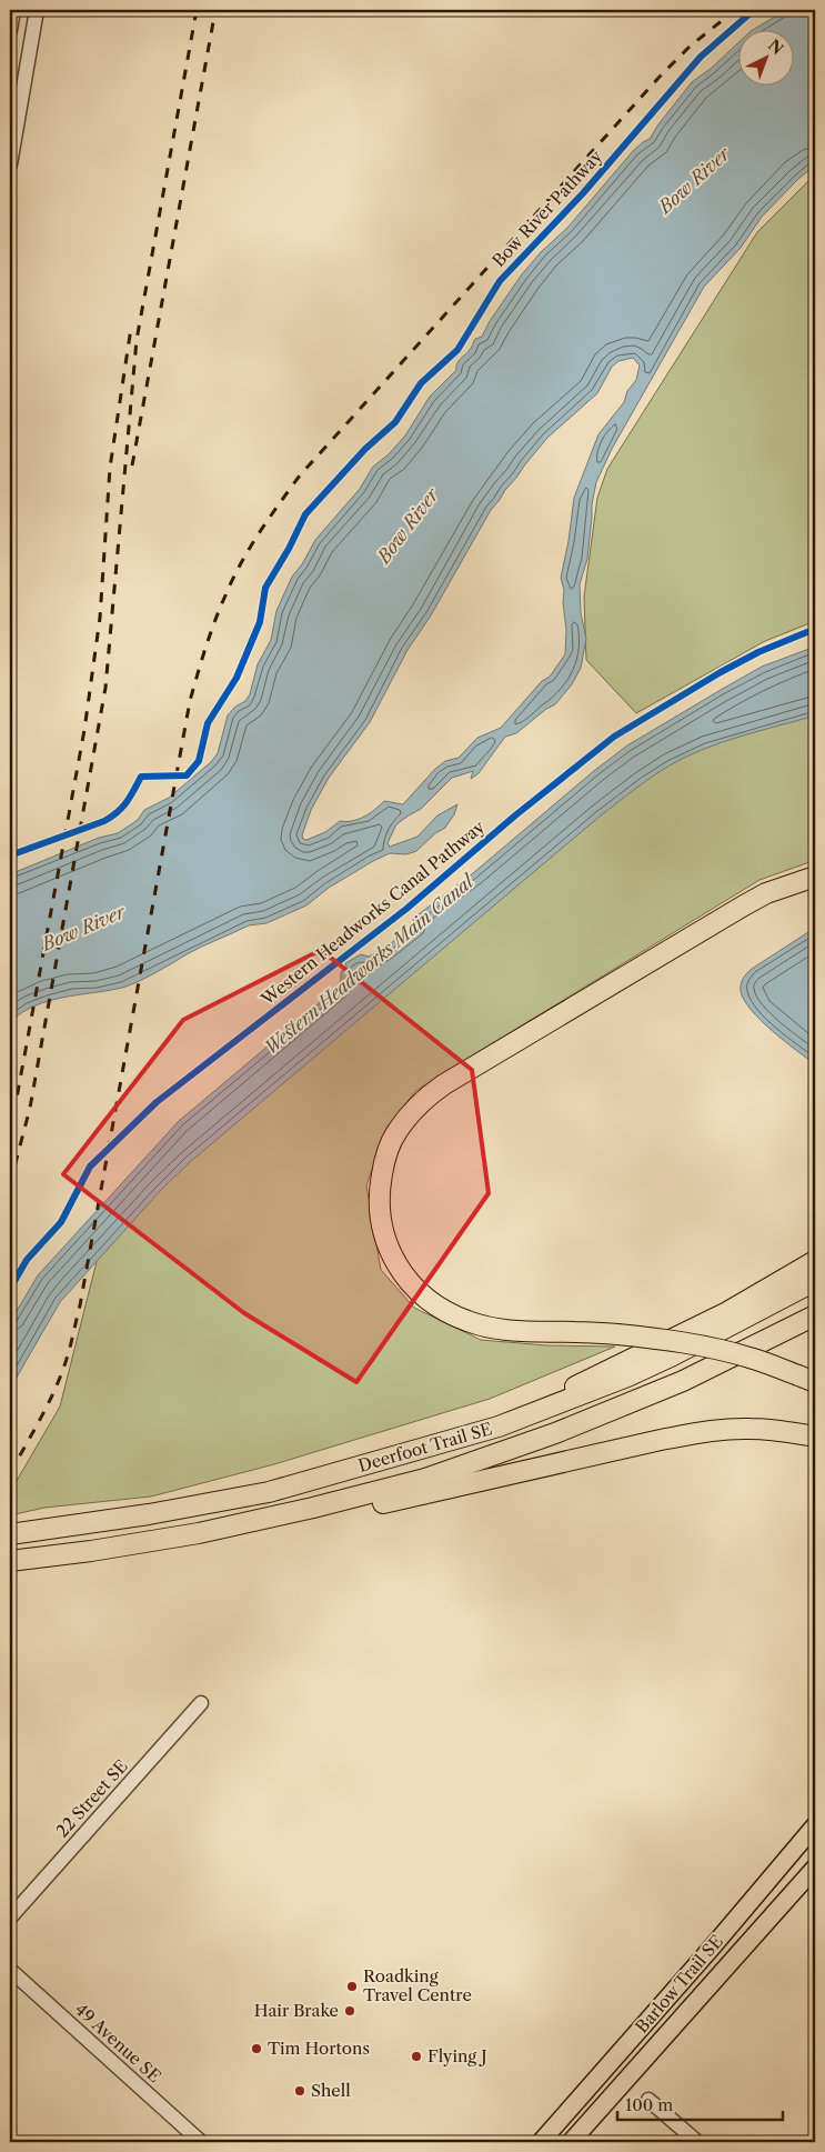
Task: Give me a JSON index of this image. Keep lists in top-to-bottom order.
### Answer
{
  "streets": {
    "highway": ["Deerfoot Trail SE"],
    "main road": ["Barlow Trail SE"],
    "street": ["22 Street SE", "49 Avenue SE"],
    "cycle path": ["Bow River Pathway", "Western Headworks Canal Pathway"]
  },
  "water": ["Bow River", "Western Headworks Main Canal"],
  "places": [
    "Roadking Travel Centre",
    "Hair Brake",
    "Tim Hortons",
    "Flying J",
    "Shell"
  ],
  "scale_bar": "100 m",
  "north": "top right"
}
